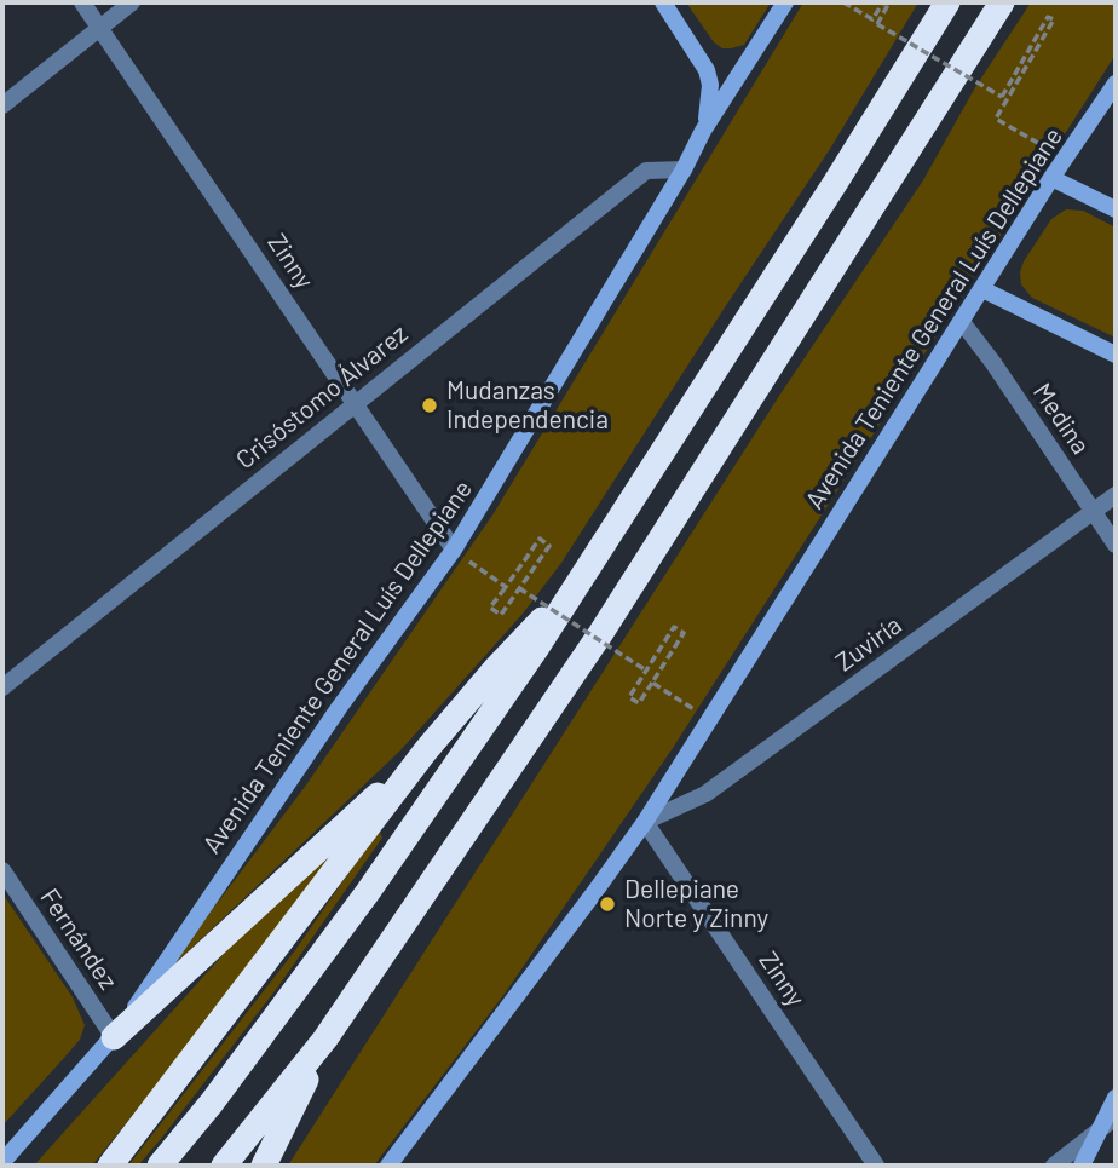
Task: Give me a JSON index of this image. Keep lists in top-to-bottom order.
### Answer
{
  "streets": {
    "street": [
      "Zinny",
      "Avenida Teniente General Luís Dellepiane",
      "Crisóstomo Álvarez",
      "Medina",
      "Zuviría",
      "Fernández"
    ]
  },
  "crossings": [
    ["Zinny", "Avenida Teniente General Luís Dellepiane"],
    ["Zinny", "Crisóstomo Álvarez"],
    ["Zinny", "Zuviría"],
    ["Avenida Teniente General Luís Dellepiane", "Crisóstomo Álvarez"],
    ["Avenida Teniente General Luís Dellepiane", "Medina"],
    ["Avenida Teniente General Luís Dellepiane", "Zuviría"],
    ["Avenida Teniente General Luís Dellepiane", "Fernández"],
    ["Medina", "Zuviría"]
  ],
  "places": ["Mudanzas Independencia", "Dellepiane Norte y Zinny"]
}
